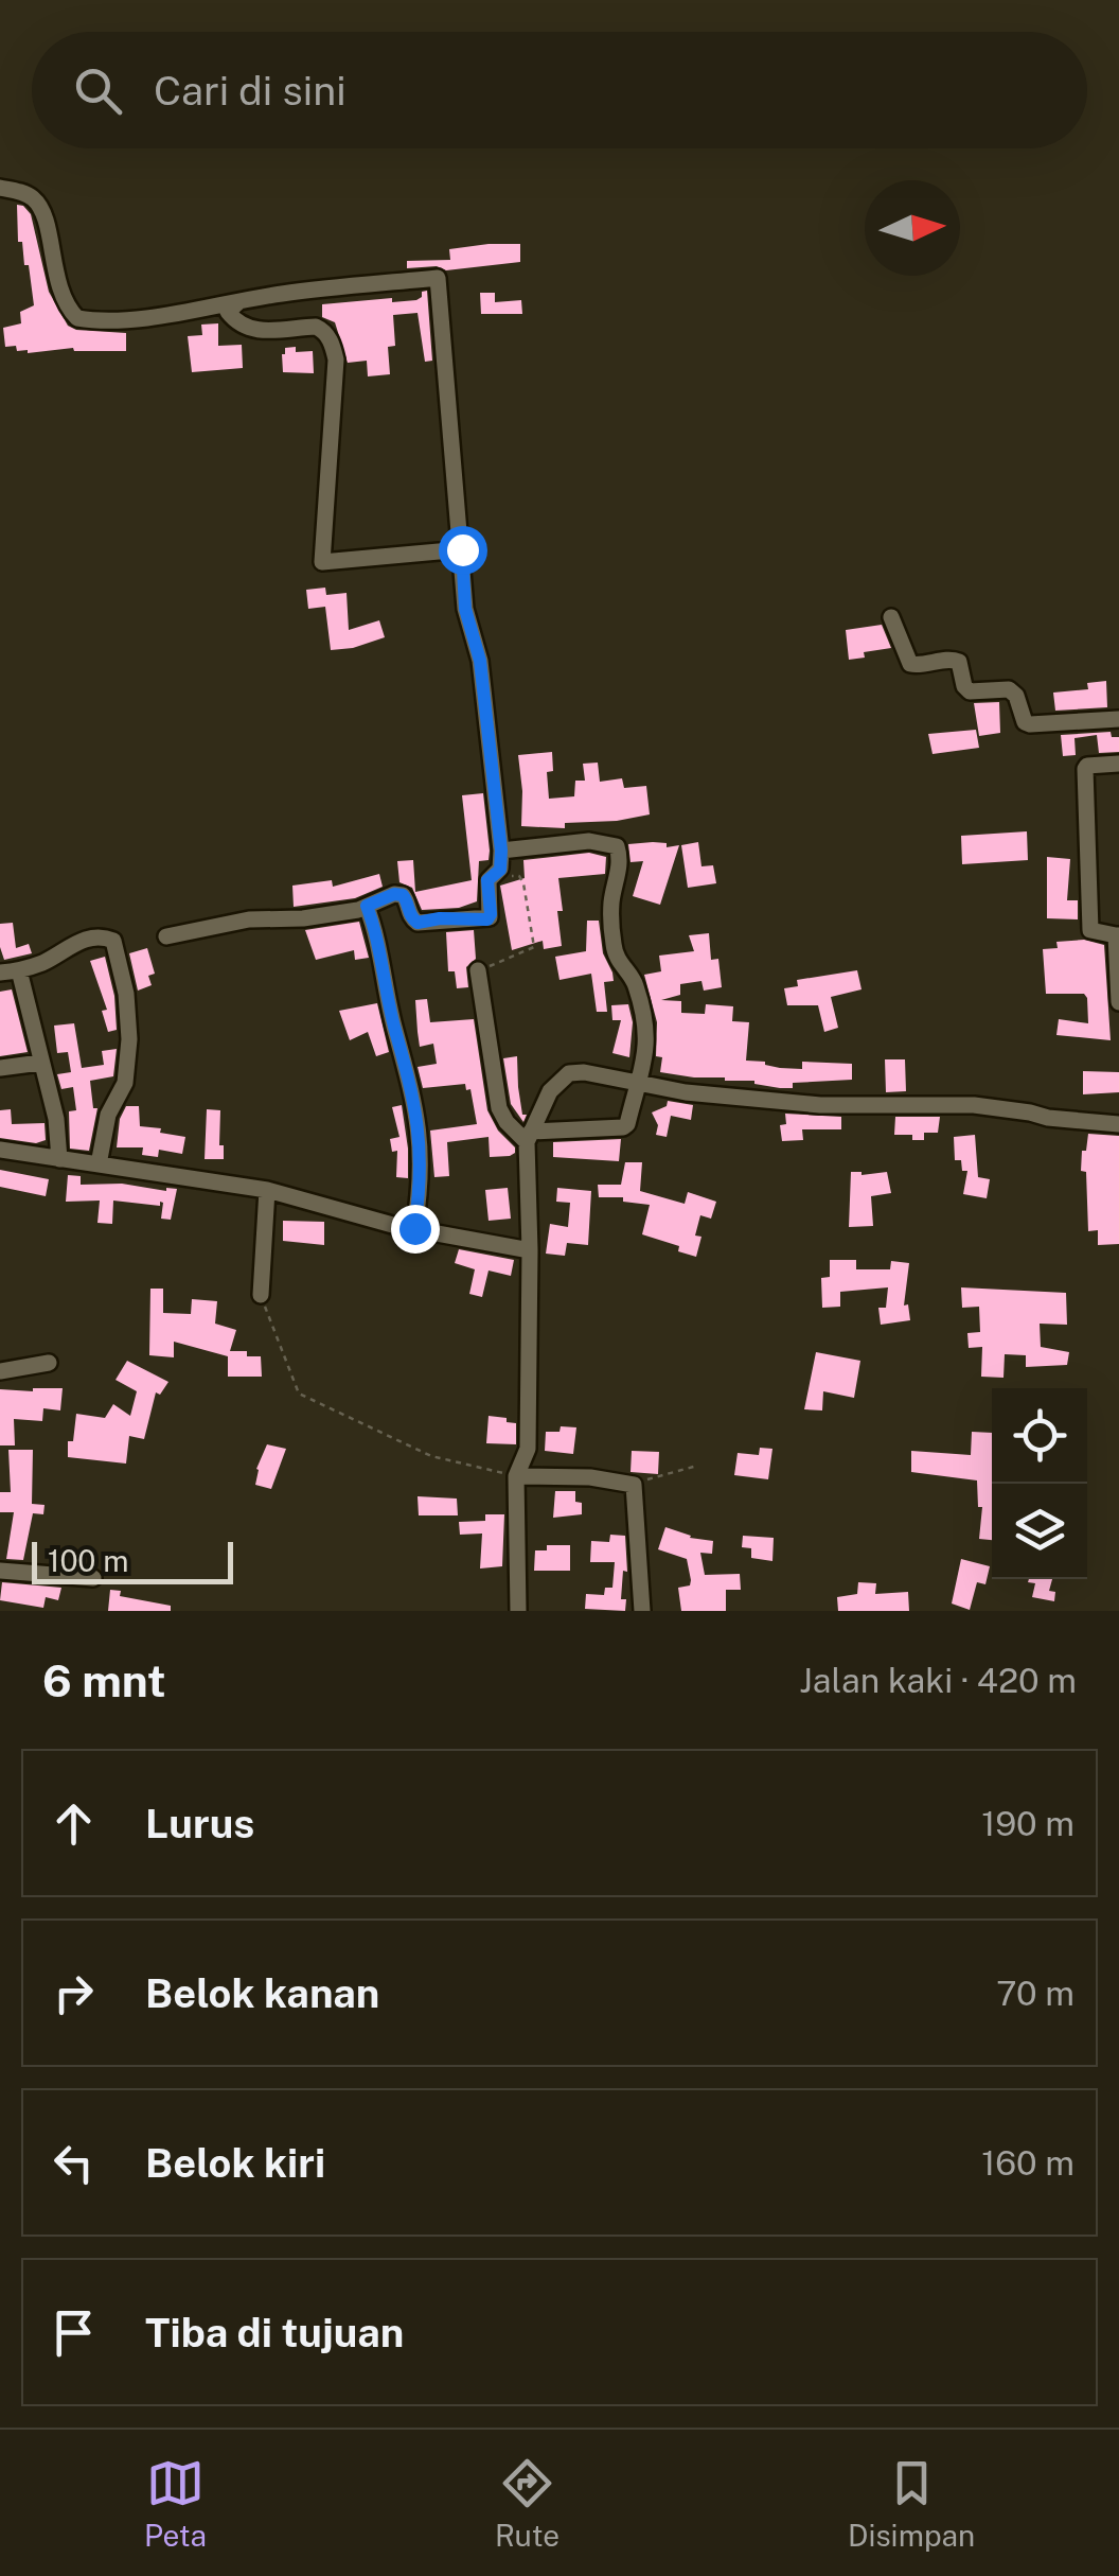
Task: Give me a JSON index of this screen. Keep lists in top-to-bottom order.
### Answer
{
  "scale_bar": "100 m",
  "north": "right",
  "page": {
    "search": "Cari di sini",
    "scale": "100 m",
    "heading": ["6 mnt", "Jalan kaki · 420 m"],
    "list": [
      ["Lurus", "190 m"],
      ["Belok kanan", "70 m"],
      ["Belok kiri", "160 m"],
      "Tiba di tujuan"
    ],
    "nav": ["Peta", "Rute", "Disimpan"]
  }
}
